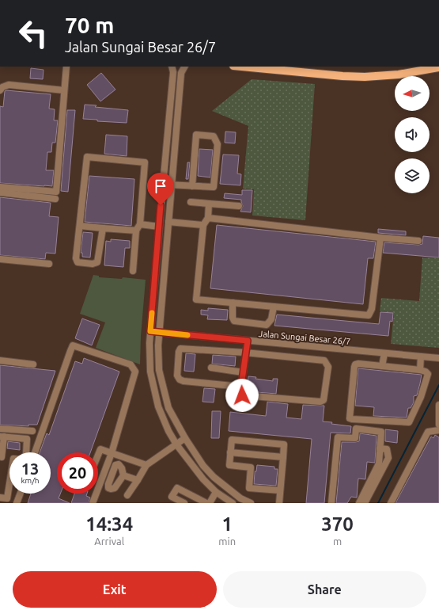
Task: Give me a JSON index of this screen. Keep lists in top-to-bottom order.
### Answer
{
  "streets": {
    "street": ["Jalan Sungai Besar 26/7"]
  },
  "north": "left",
  "page": {
    "turn": ["70 m", "Jalan Sungai Besar 26/7"],
    "speed": "13 km/h",
    "limit": "20",
    "eta": [
      "14:34",
      "Arrival",
      "1",
      "min",
      "370",
      "m"
    ],
    "buttons": ["Exit", "Share"]
  }
}
